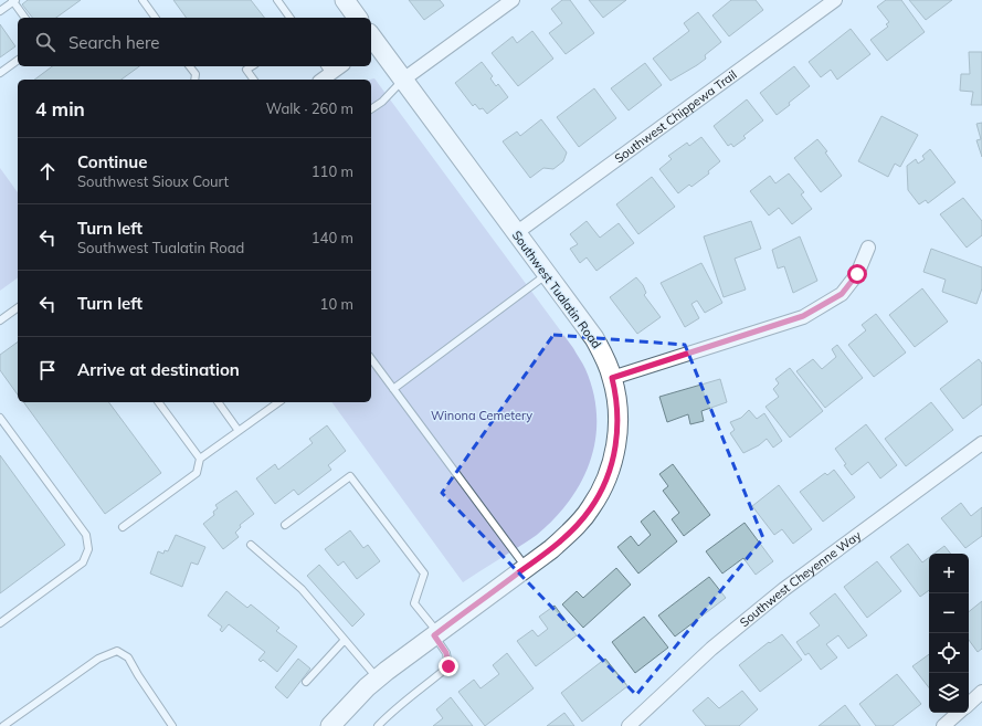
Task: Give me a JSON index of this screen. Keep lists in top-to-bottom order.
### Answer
{
  "streets": {
    "main road": ["Southwest Tualatin Road"],
    "street": ["Southwest Chippewa Trail", "Southwest Cheyenne Way"]
  },
  "crossings": [
    ["Southwest Chippewa Trail", "Southwest Tualatin Road"]
  ],
  "parks": ["Winona Cemetery"],
  "page": {
    "search": "Search here",
    "heading": ["4 min", "Walk · 260 m"],
    "list": [
      ["Continue", "Southwest Sioux Court", "110 m"],
      ["Turn left", "Southwest Tualatin Road", "140 m"],
      ["Turn left", "10 m"],
      "Arrive at destination"
    ],
    "map_buttons": ["+", "−"]
  }
}
